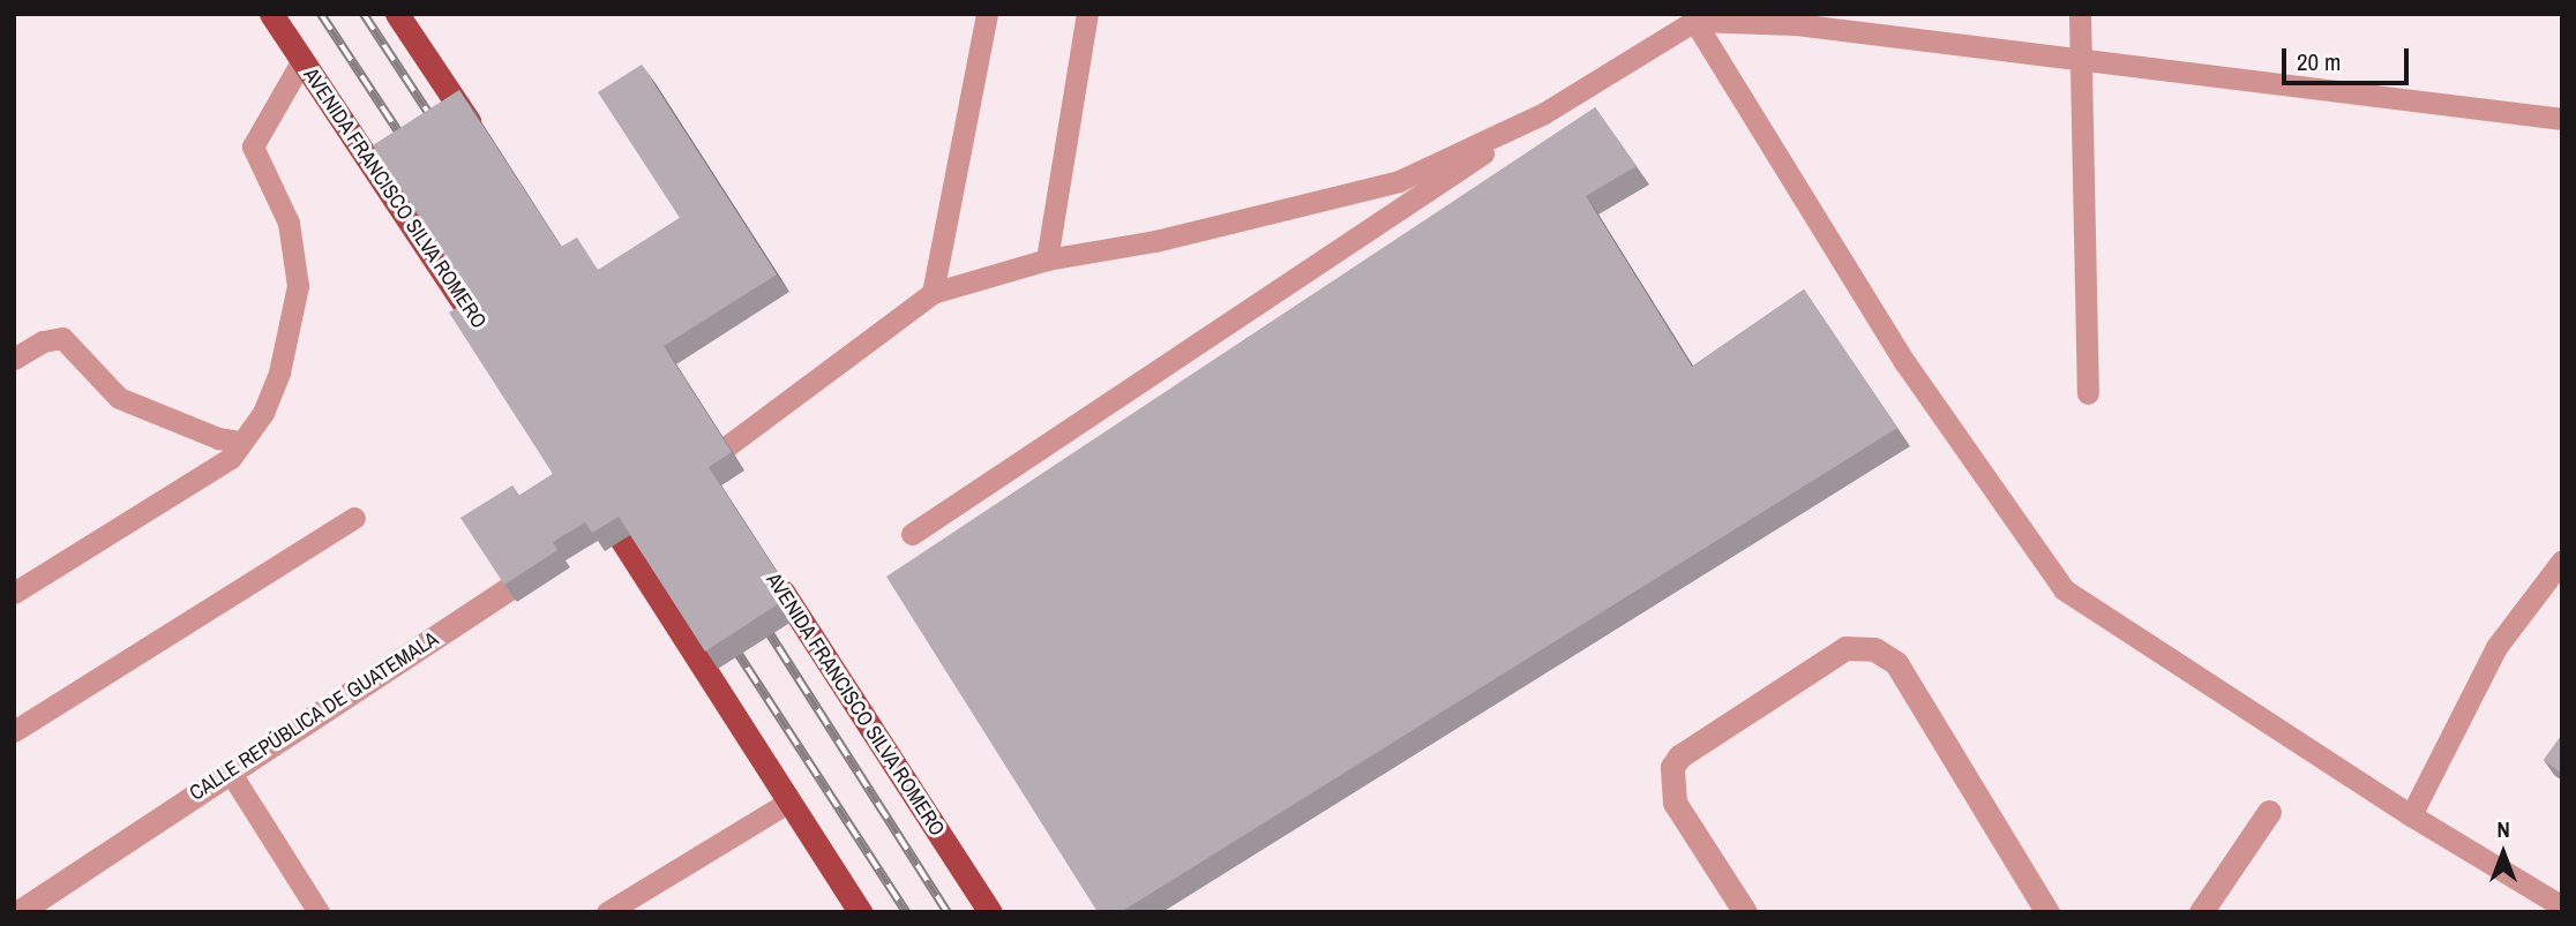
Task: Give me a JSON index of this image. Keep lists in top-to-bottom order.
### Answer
{
  "streets": {
    "main road": ["AVENIDA FRANCISCO SILVA ROMERO"],
    "street": ["CALLE REPÚBLICA DE GUATEMALA"]
  },
  "scale_bar": "20 m",
  "north": "top"
}
